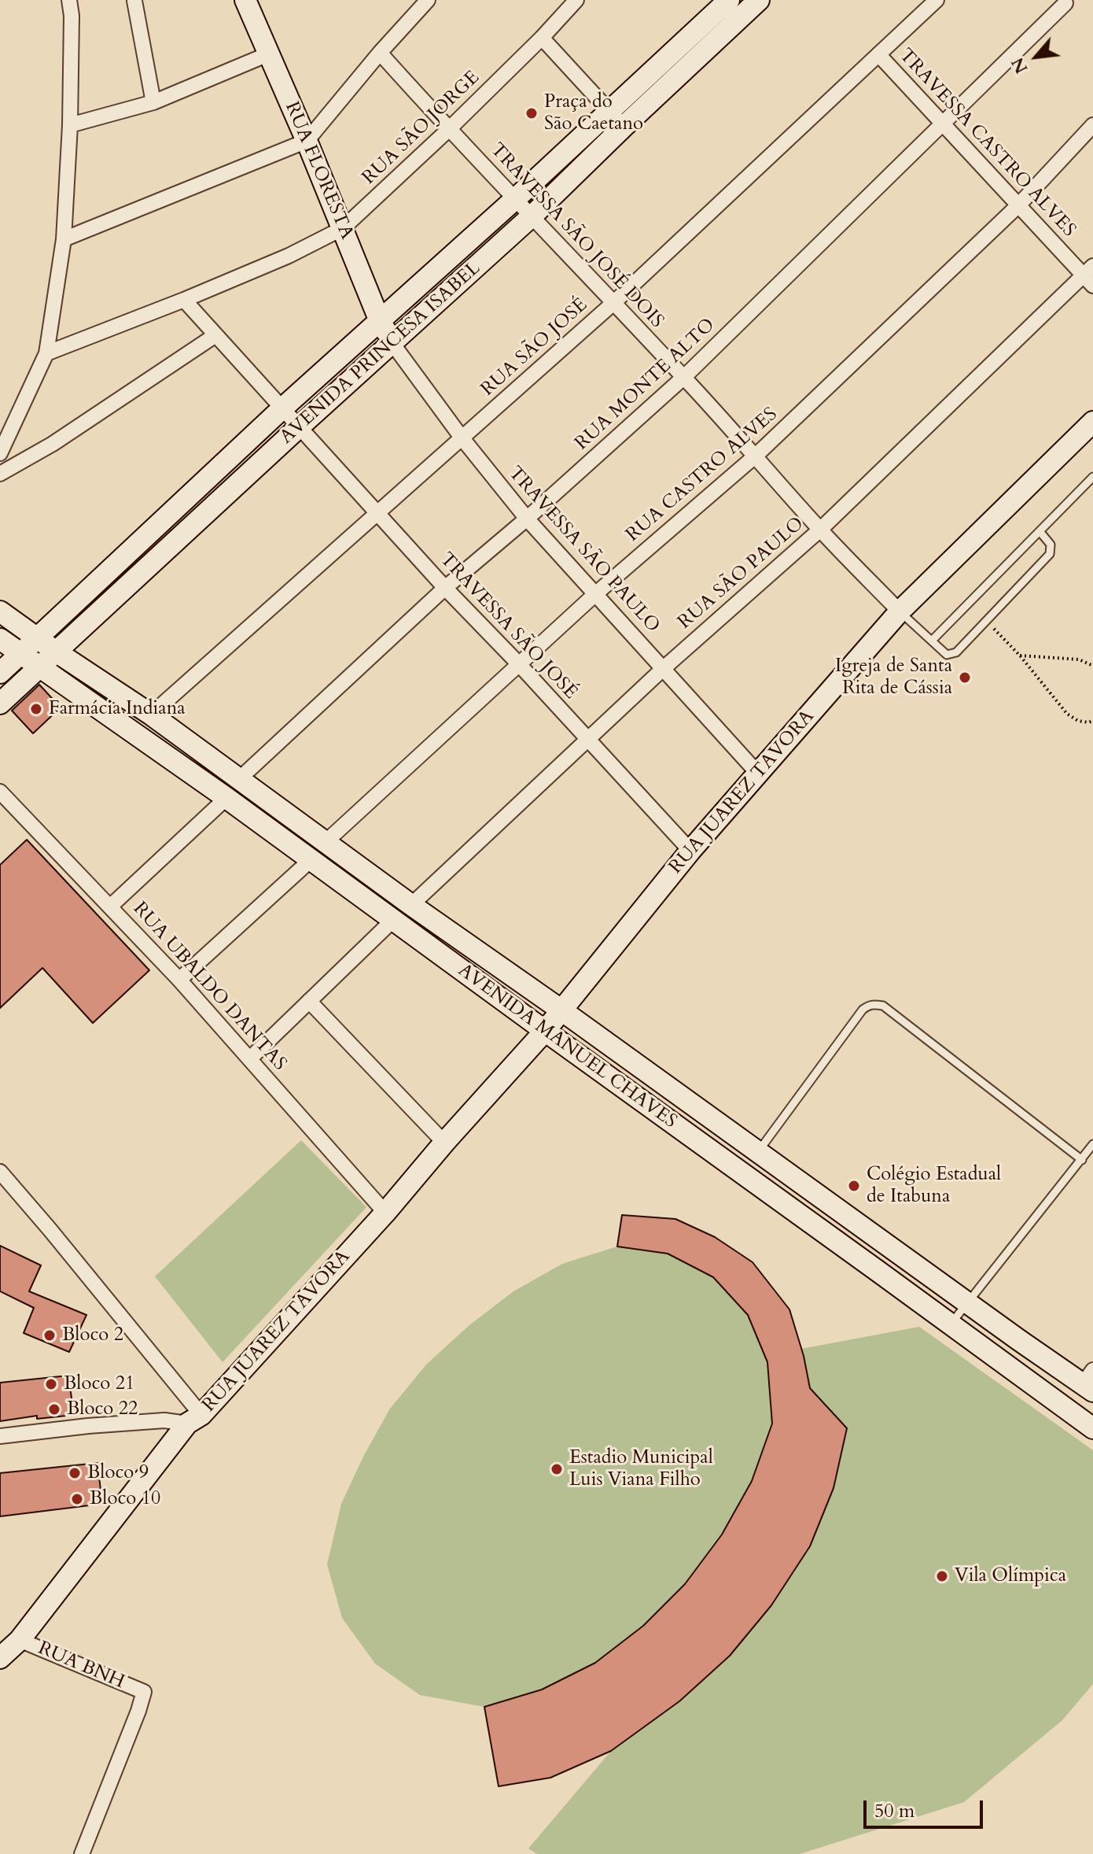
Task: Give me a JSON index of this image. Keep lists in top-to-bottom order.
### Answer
{
  "streets": {
    "street": [
      "RUA SÃO JORGE",
      "TRAVESSA CASTRO ALVES",
      "RUA FLORESTA",
      "TRAVESSA SÃO JOSÉ DOIS",
      "RUA SÃO JOSÉ",
      "AVENIDA PRINCESA ISABEL",
      "RUA MONTE ALTO",
      "RUA CASTRO ALVES",
      "TRAVESSA SÃO PAULO",
      "RUA SÃO PAULO",
      "TRAVESSA SÃO JOSÉ",
      "RUA JUAREZ TAVORA",
      "RUA UBALDO DANTAS",
      "AVENIDA MANUEL CHAVES",
      "RUA BNH"
    ]
  },
  "crossings": [
    ["RUA SÃO JORGE", "RUA FLORESTA"],
    ["RUA SÃO JORGE", "TRAVESSA SÃO JOSÉ DOIS"],
    ["RUA SÃO JORGE", "TRAVESSA SÃO JOSÉ"],
    ["TRAVESSA CASTRO ALVES", "RUA SÃO JOSÉ"],
    ["TRAVESSA CASTRO ALVES", "RUA MONTE ALTO"],
    ["TRAVESSA CASTRO ALVES", "RUA CASTRO ALVES"],
    ["TRAVESSA CASTRO ALVES", "RUA SÃO PAULO"],
    ["RUA FLORESTA", "AVENIDA PRINCESA ISABEL"],
    ["RUA FLORESTA", "TRAVESSA SÃO PAULO"],
    ["TRAVESSA SÃO JOSÉ DOIS", "RUA SÃO JOSÉ"],
    ["TRAVESSA SÃO JOSÉ DOIS", "AVENIDA PRINCESA ISABEL"],
    ["TRAVESSA SÃO JOSÉ DOIS", "RUA MONTE ALTO"],
    ["TRAVESSA SÃO JOSÉ DOIS", "RUA CASTRO ALVES"],
    ["TRAVESSA SÃO JOSÉ DOIS", "RUA SÃO PAULO"],
    ["TRAVESSA SÃO JOSÉ DOIS", "RUA JUAREZ TAVORA"],
    ["RUA SÃO JOSÉ", "TRAVESSA SÃO PAULO"],
    ["RUA SÃO JOSÉ", "TRAVESSA SÃO JOSÉ"],
    ["RUA SÃO JOSÉ", "AVENIDA MANUEL CHAVES"],
    ["AVENIDA PRINCESA ISABEL", "TRAVESSA SÃO PAULO"],
    ["AVENIDA PRINCESA ISABEL", "TRAVESSA SÃO JOSÉ"],
    ["AVENIDA PRINCESA ISABEL", "AVENIDA MANUEL CHAVES"],
    ["RUA MONTE ALTO", "TRAVESSA SÃO PAULO"],
    ["RUA MONTE ALTO", "TRAVESSA SÃO JOSÉ"],
    ["RUA MONTE ALTO", "AVENIDA MANUEL CHAVES"],
    ["RUA CASTRO ALVES", "TRAVESSA SÃO PAULO"],
    ["RUA CASTRO ALVES", "TRAVESSA SÃO JOSÉ"],
    ["RUA CASTRO ALVES", "AVENIDA MANUEL CHAVES"],
    ["TRAVESSA SÃO PAULO", "RUA SÃO PAULO"],
    ["TRAVESSA SÃO PAULO", "RUA JUAREZ TAVORA"],
    ["RUA SÃO PAULO", "TRAVESSA SÃO JOSÉ"],
    ["RUA SÃO PAULO", "AVENIDA MANUEL CHAVES"],
    ["TRAVESSA SÃO JOSÉ", "RUA JUAREZ TAVORA"],
    ["RUA JUAREZ TAVORA", "RUA UBALDO DANTAS"],
    ["RUA JUAREZ TAVORA", "AVENIDA MANUEL CHAVES"],
    ["RUA JUAREZ TAVORA", "RUA BNH"]
  ],
  "places": [
    "Praça do São Caetano",
    "Igreja de Santa Rita de Cássia",
    "Farmácia Indiana",
    "Colégio Estadual de Itabuna",
    "Bloco 2",
    "Bloco 21",
    "Bloco 22",
    "Estadio Municipal Luis Viana Filho",
    "Bloco 9",
    "Bloco 10",
    "Vila Olímpica"
  ],
  "scale_bar": "50 m",
  "north": "bottom left"
}
